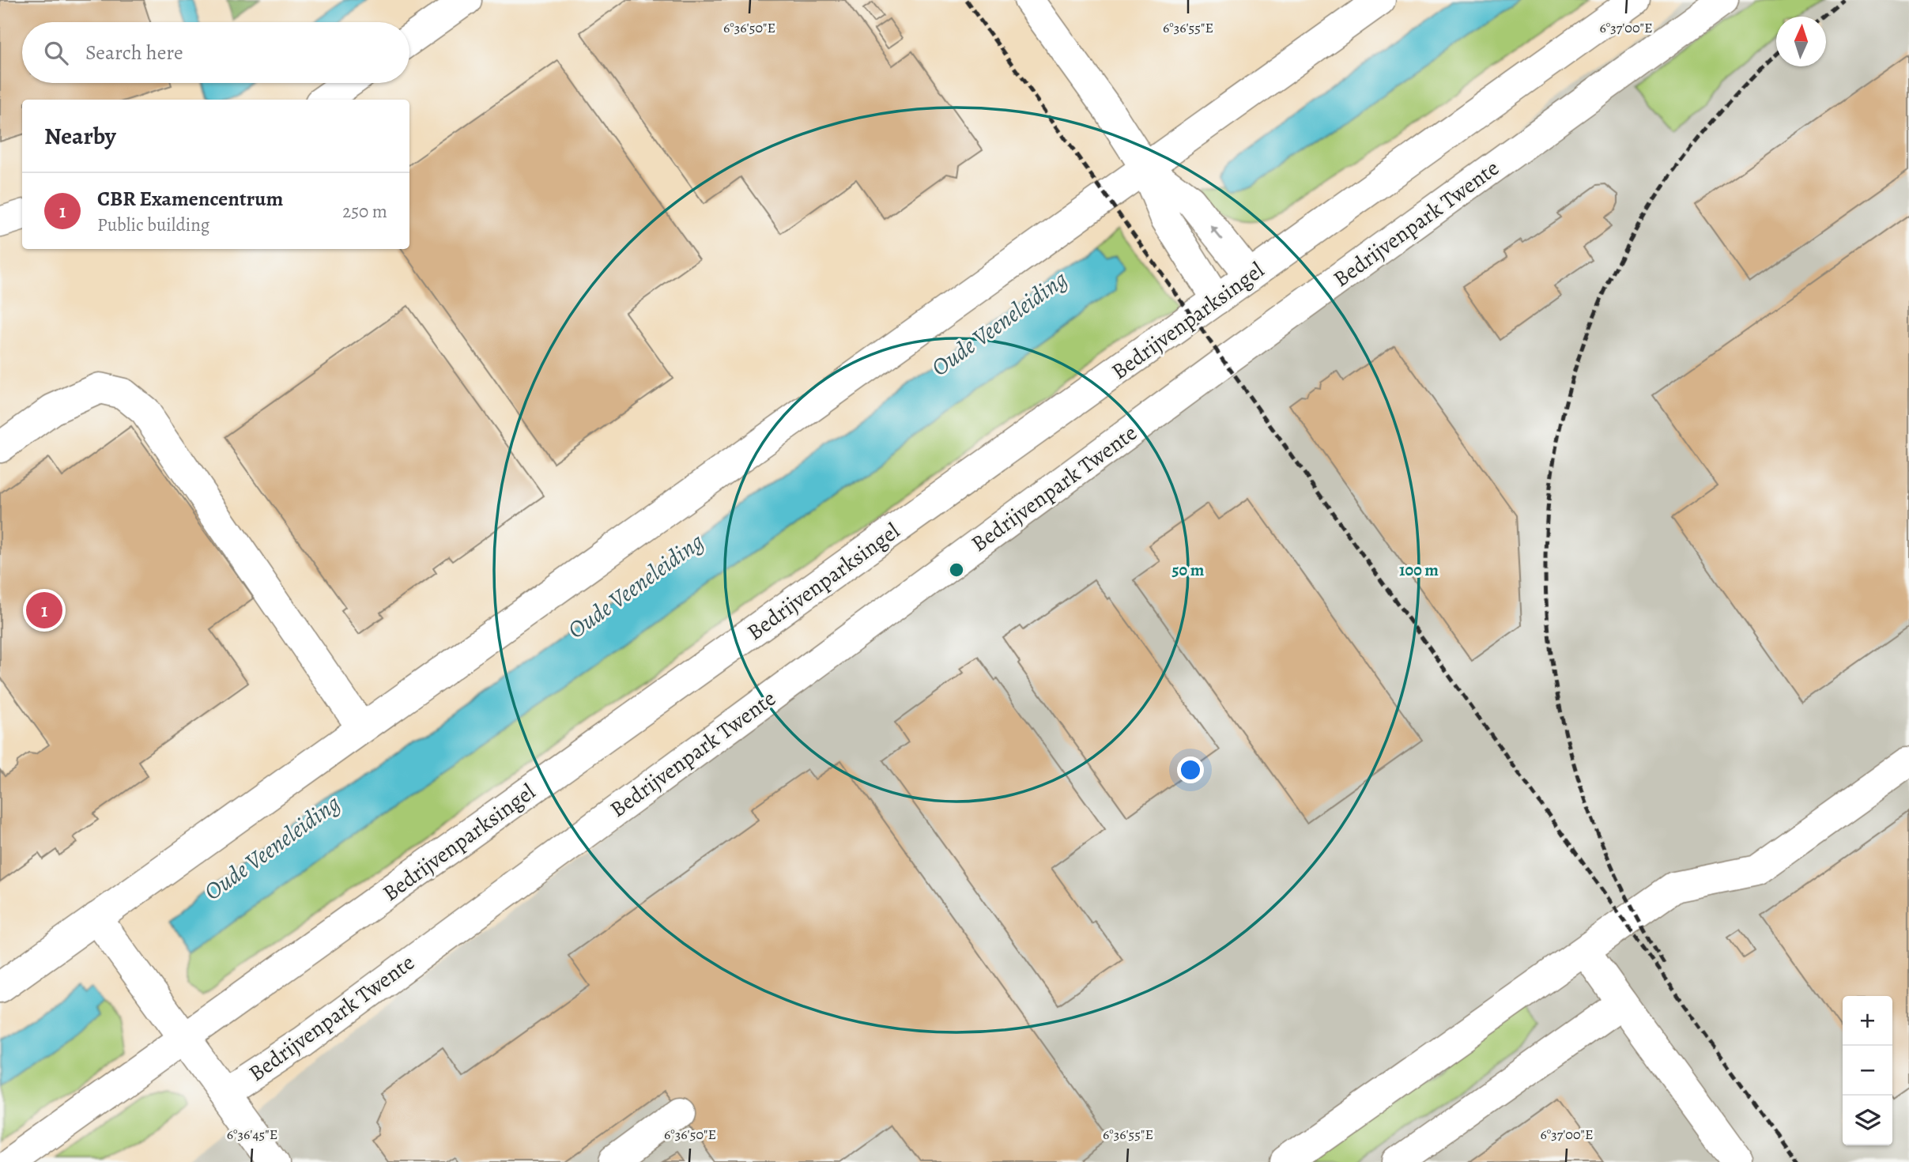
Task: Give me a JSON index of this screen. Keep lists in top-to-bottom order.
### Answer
{
  "streets": {
    "street": ["Bedrijvenpark Twente", "Bedrijvenparksingel"]
  },
  "crossings": [
    ["Bedrijvenpark Twente", "Bedrijvenparksingel"]
  ],
  "water": ["Oude Veeneleiding"],
  "north": "top",
  "page": {
    "search": "Search here",
    "heading": "Nearby",
    "list": [
      {
        "mark": "1",
        "name": "CBR Examencentrum",
        "note": "Public building",
        "value": "250 m"
      }
    ],
    "pins": "1",
    "map_buttons": ["+", "−"]
  },
  "coordinates": [
    "6°36'50\"E",
    "6°36'55\"E",
    "6°37'00\"E",
    "6°36'45\"E"
  ],
  "rings": ["50 m", "100 m"]
}
